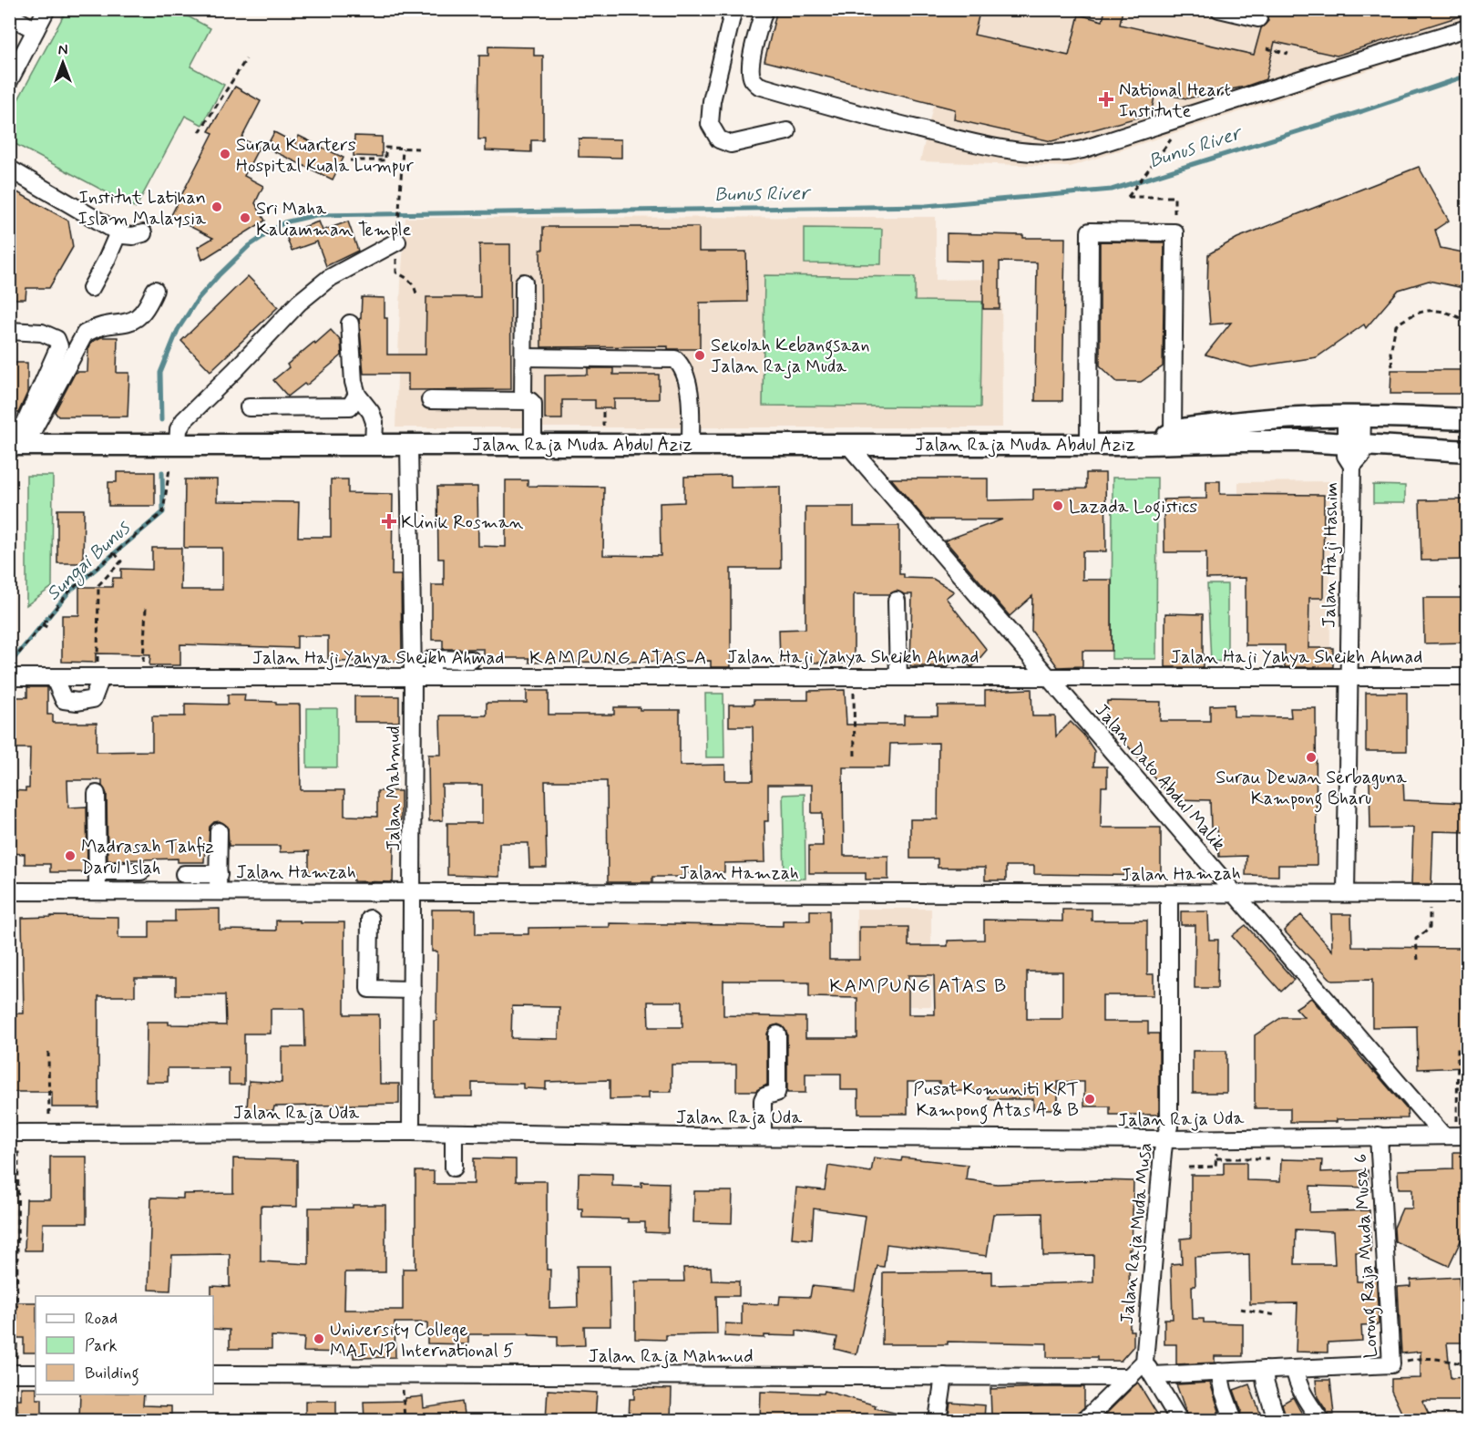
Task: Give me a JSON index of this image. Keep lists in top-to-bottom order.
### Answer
{
  "streets": {
    "main road": ["Jalan Raja Muda Abdul Aziz"],
    "street": [
      "Jalan Haji Hashim",
      "Jalan Haji Yahya Sheikh Ahmad",
      "Jalan Dato Abdul Malik",
      "Jalan Mahmud",
      "Jalan Hamzah",
      "Jalan Raja Uda",
      "Jalan Raja Muda Musa",
      "Lorong Raja Muda Musa 6",
      "Jalan Raja Mahmud"
    ]
  },
  "crossings": [
    ["Jalan Raja Muda Abdul Aziz", "Jalan Haji Hashim"],
    ["Jalan Raja Muda Abdul Aziz", "Jalan Dato Abdul Malik"],
    ["Jalan Raja Muda Abdul Aziz", "Jalan Mahmud"],
    ["Jalan Haji Hashim", "Jalan Haji Yahya Sheikh Ahmad"],
    ["Jalan Haji Hashim", "Jalan Hamzah"],
    ["Jalan Haji Yahya Sheikh Ahmad", "Jalan Dato Abdul Malik"],
    ["Jalan Haji Yahya Sheikh Ahmad", "Jalan Mahmud"],
    ["Jalan Dato Abdul Malik", "Jalan Hamzah"],
    ["Jalan Dato Abdul Malik", "Jalan Raja Uda"],
    ["Jalan Mahmud", "Jalan Hamzah"],
    ["Jalan Mahmud", "Jalan Raja Uda"],
    ["Jalan Hamzah", "Jalan Raja Muda Musa"],
    ["Jalan Raja Uda", "Jalan Raja Muda Musa"],
    ["Jalan Raja Uda", "Lorong Raja Muda Musa 6"],
    ["Jalan Raja Muda Musa", "Lorong Raja Muda Musa 6"]
  ],
  "districts": ["KAMPUNG ATAS A", "KAMPUNG ATAS B"],
  "water": ["Bunus River", "Sungai Bunus"],
  "places": {
    "health": ["National Heart Institute", "Klinik Rosman"],
    "other": [
      "Surau Kuarters Hospital Kuala Lumpur",
      "Institut Latihan Islam Malaysia",
      "Sri Maha Kaliamman Temple",
      "Sekolah Kebangsaan Jalan Raja Muda",
      "Lazada Logistics",
      "Surau Dewan Serbaguna Kampong Bharu",
      "Madrasah Tahfiz Darul Islah",
      "Pusat Komuniti KRT Kampong Atas A & B",
      "University College MAIWP International 5"
    ]
  },
  "legend": ["Road", "Park", "Building"],
  "north": "top"
}
